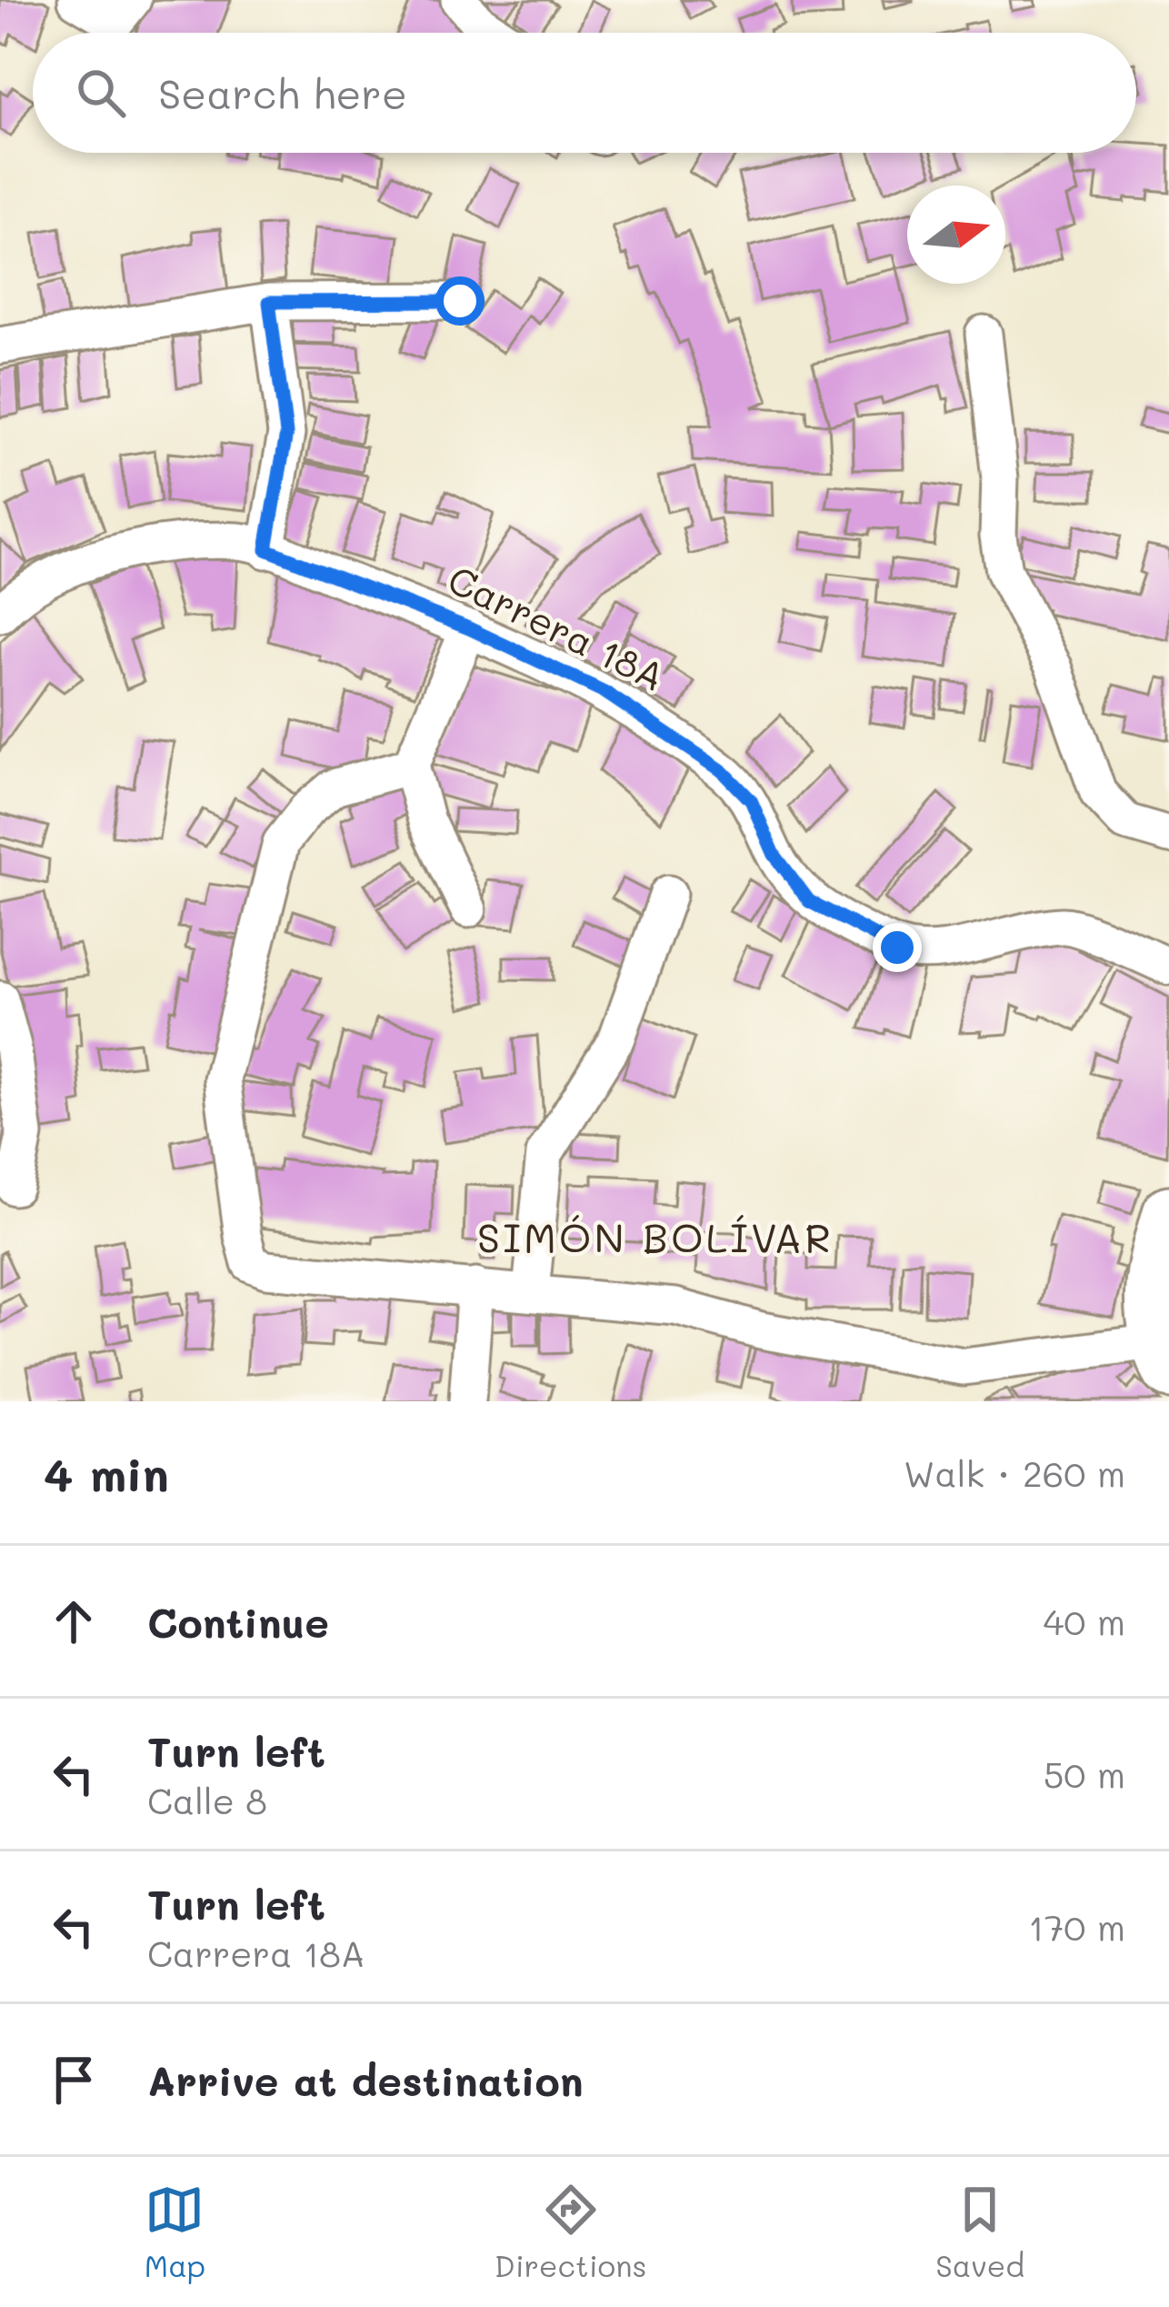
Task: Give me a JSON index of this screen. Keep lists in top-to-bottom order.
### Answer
{
  "streets": {
    "street": ["Carrera 18A"]
  },
  "districts": ["SIMÓN BOLÍVAR"],
  "north": "right",
  "page": {
    "search": "Search here",
    "heading": ["4 min", "Walk · 260 m"],
    "list": [
      ["Continue", "40 m"],
      ["Turn left", "Calle 8", "50 m"],
      ["Turn left", "Carrera 18A", "170 m"],
      "Arrive at destination"
    ],
    "nav": ["Map", "Directions", "Saved"]
  }
}
